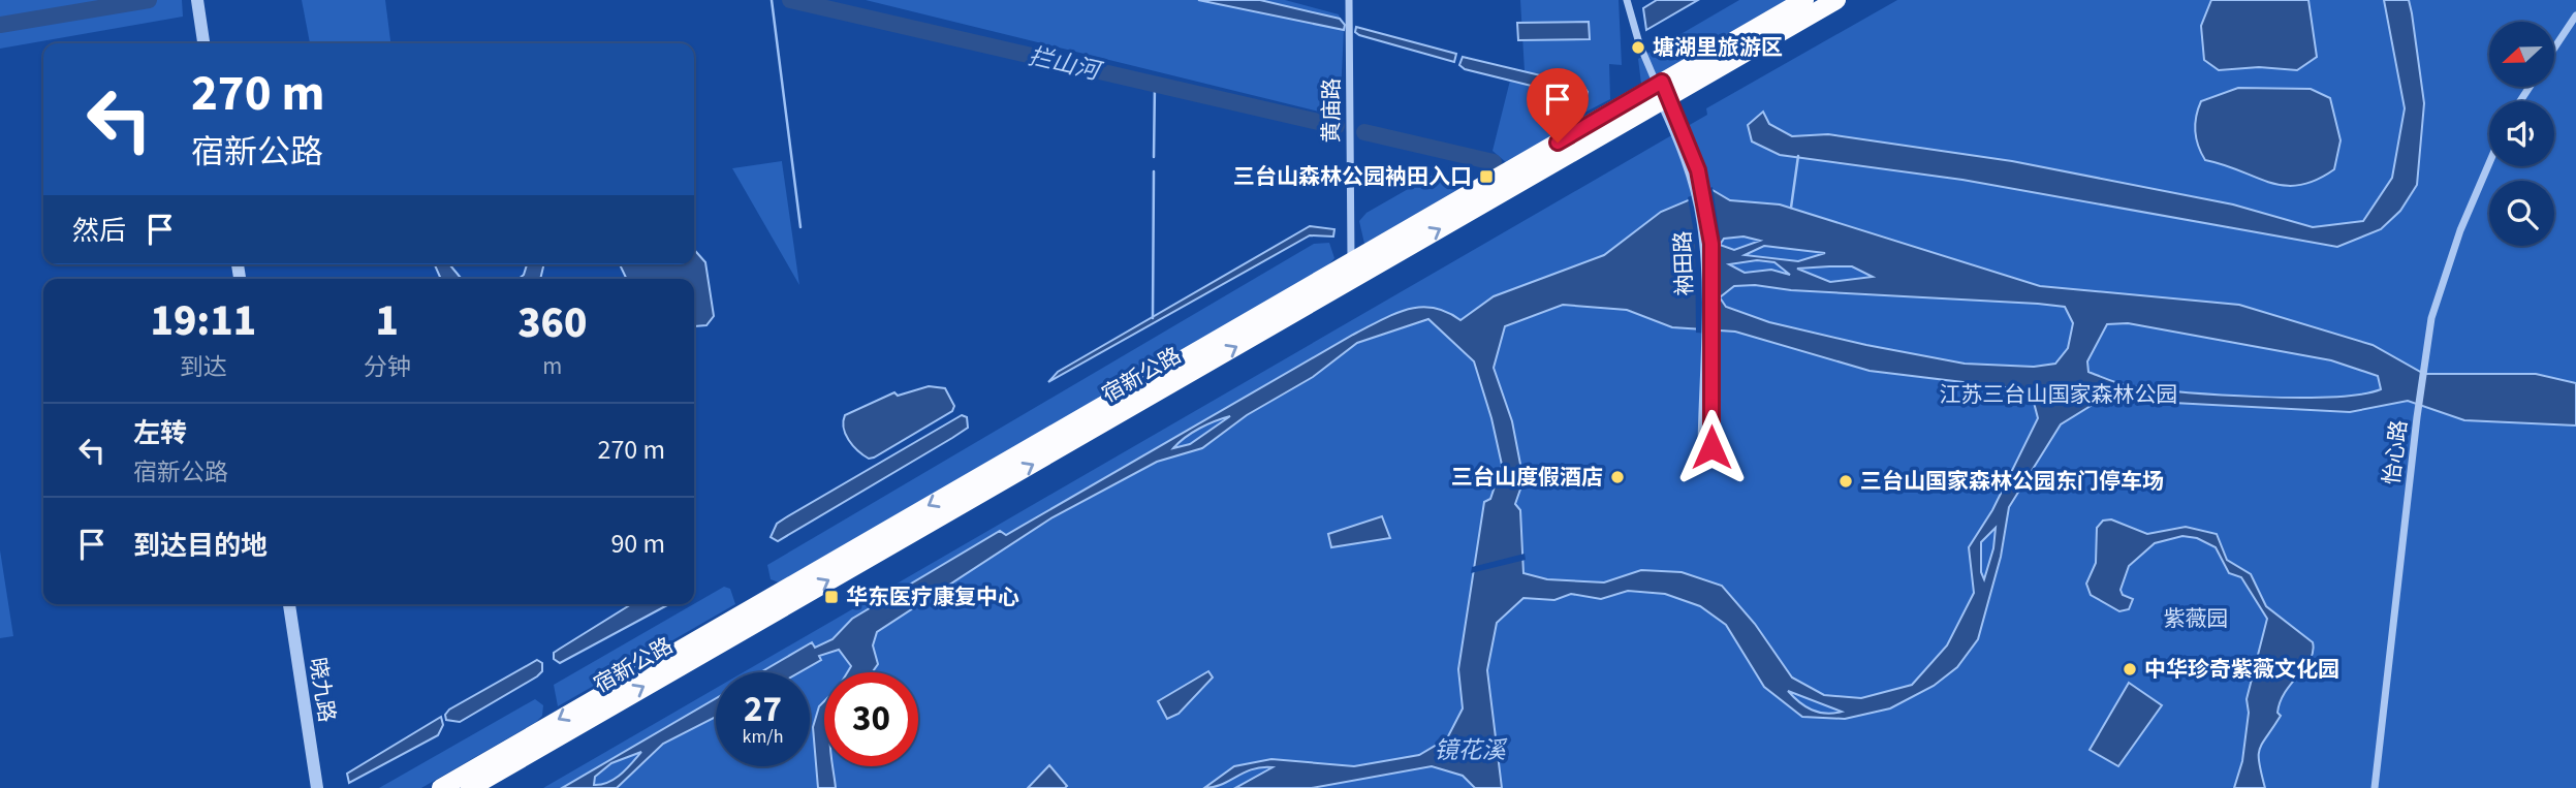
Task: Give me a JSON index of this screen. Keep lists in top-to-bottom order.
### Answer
{
  "streets": {
    "highway": ["宿新公路"],
    "street": [
      "黄庙路",
      "衲田路",
      "怡心路",
      "晓九路"
    ]
  },
  "crossings": [
    ["黄庙路", "宿新公路"],
    ["衲田路", "宿新公路"]
  ],
  "water": ["拦山河", "镜花溪"],
  "parks": ["江苏三台山国家森林公园", "紫薇园"],
  "places": {
    "other": [
      "塘湖里旅游区",
      "三台山度假酒店",
      "三台山国家森林公园东门停车场",
      "中华珍奇紫薇文化园"
    ],
    "transit": ["三台山森林公园衲田入口", "华东医疗康复中心"]
  },
  "north": "left",
  "page": {
    "turn": ["270 m", "宿新公路"],
    "then": "然后",
    "eta": [
      "19:11",
      "到达",
      "1",
      "分钟",
      "360",
      "m"
    ],
    "list": [
      {
        "name": "左转",
        "note": "宿新公路",
        "value": "270 m"
      },
      {
        "name": "到达目的地",
        "value": "90 m"
      }
    ],
    "speed": "27 km/h",
    "limit": "30"
  }
}
